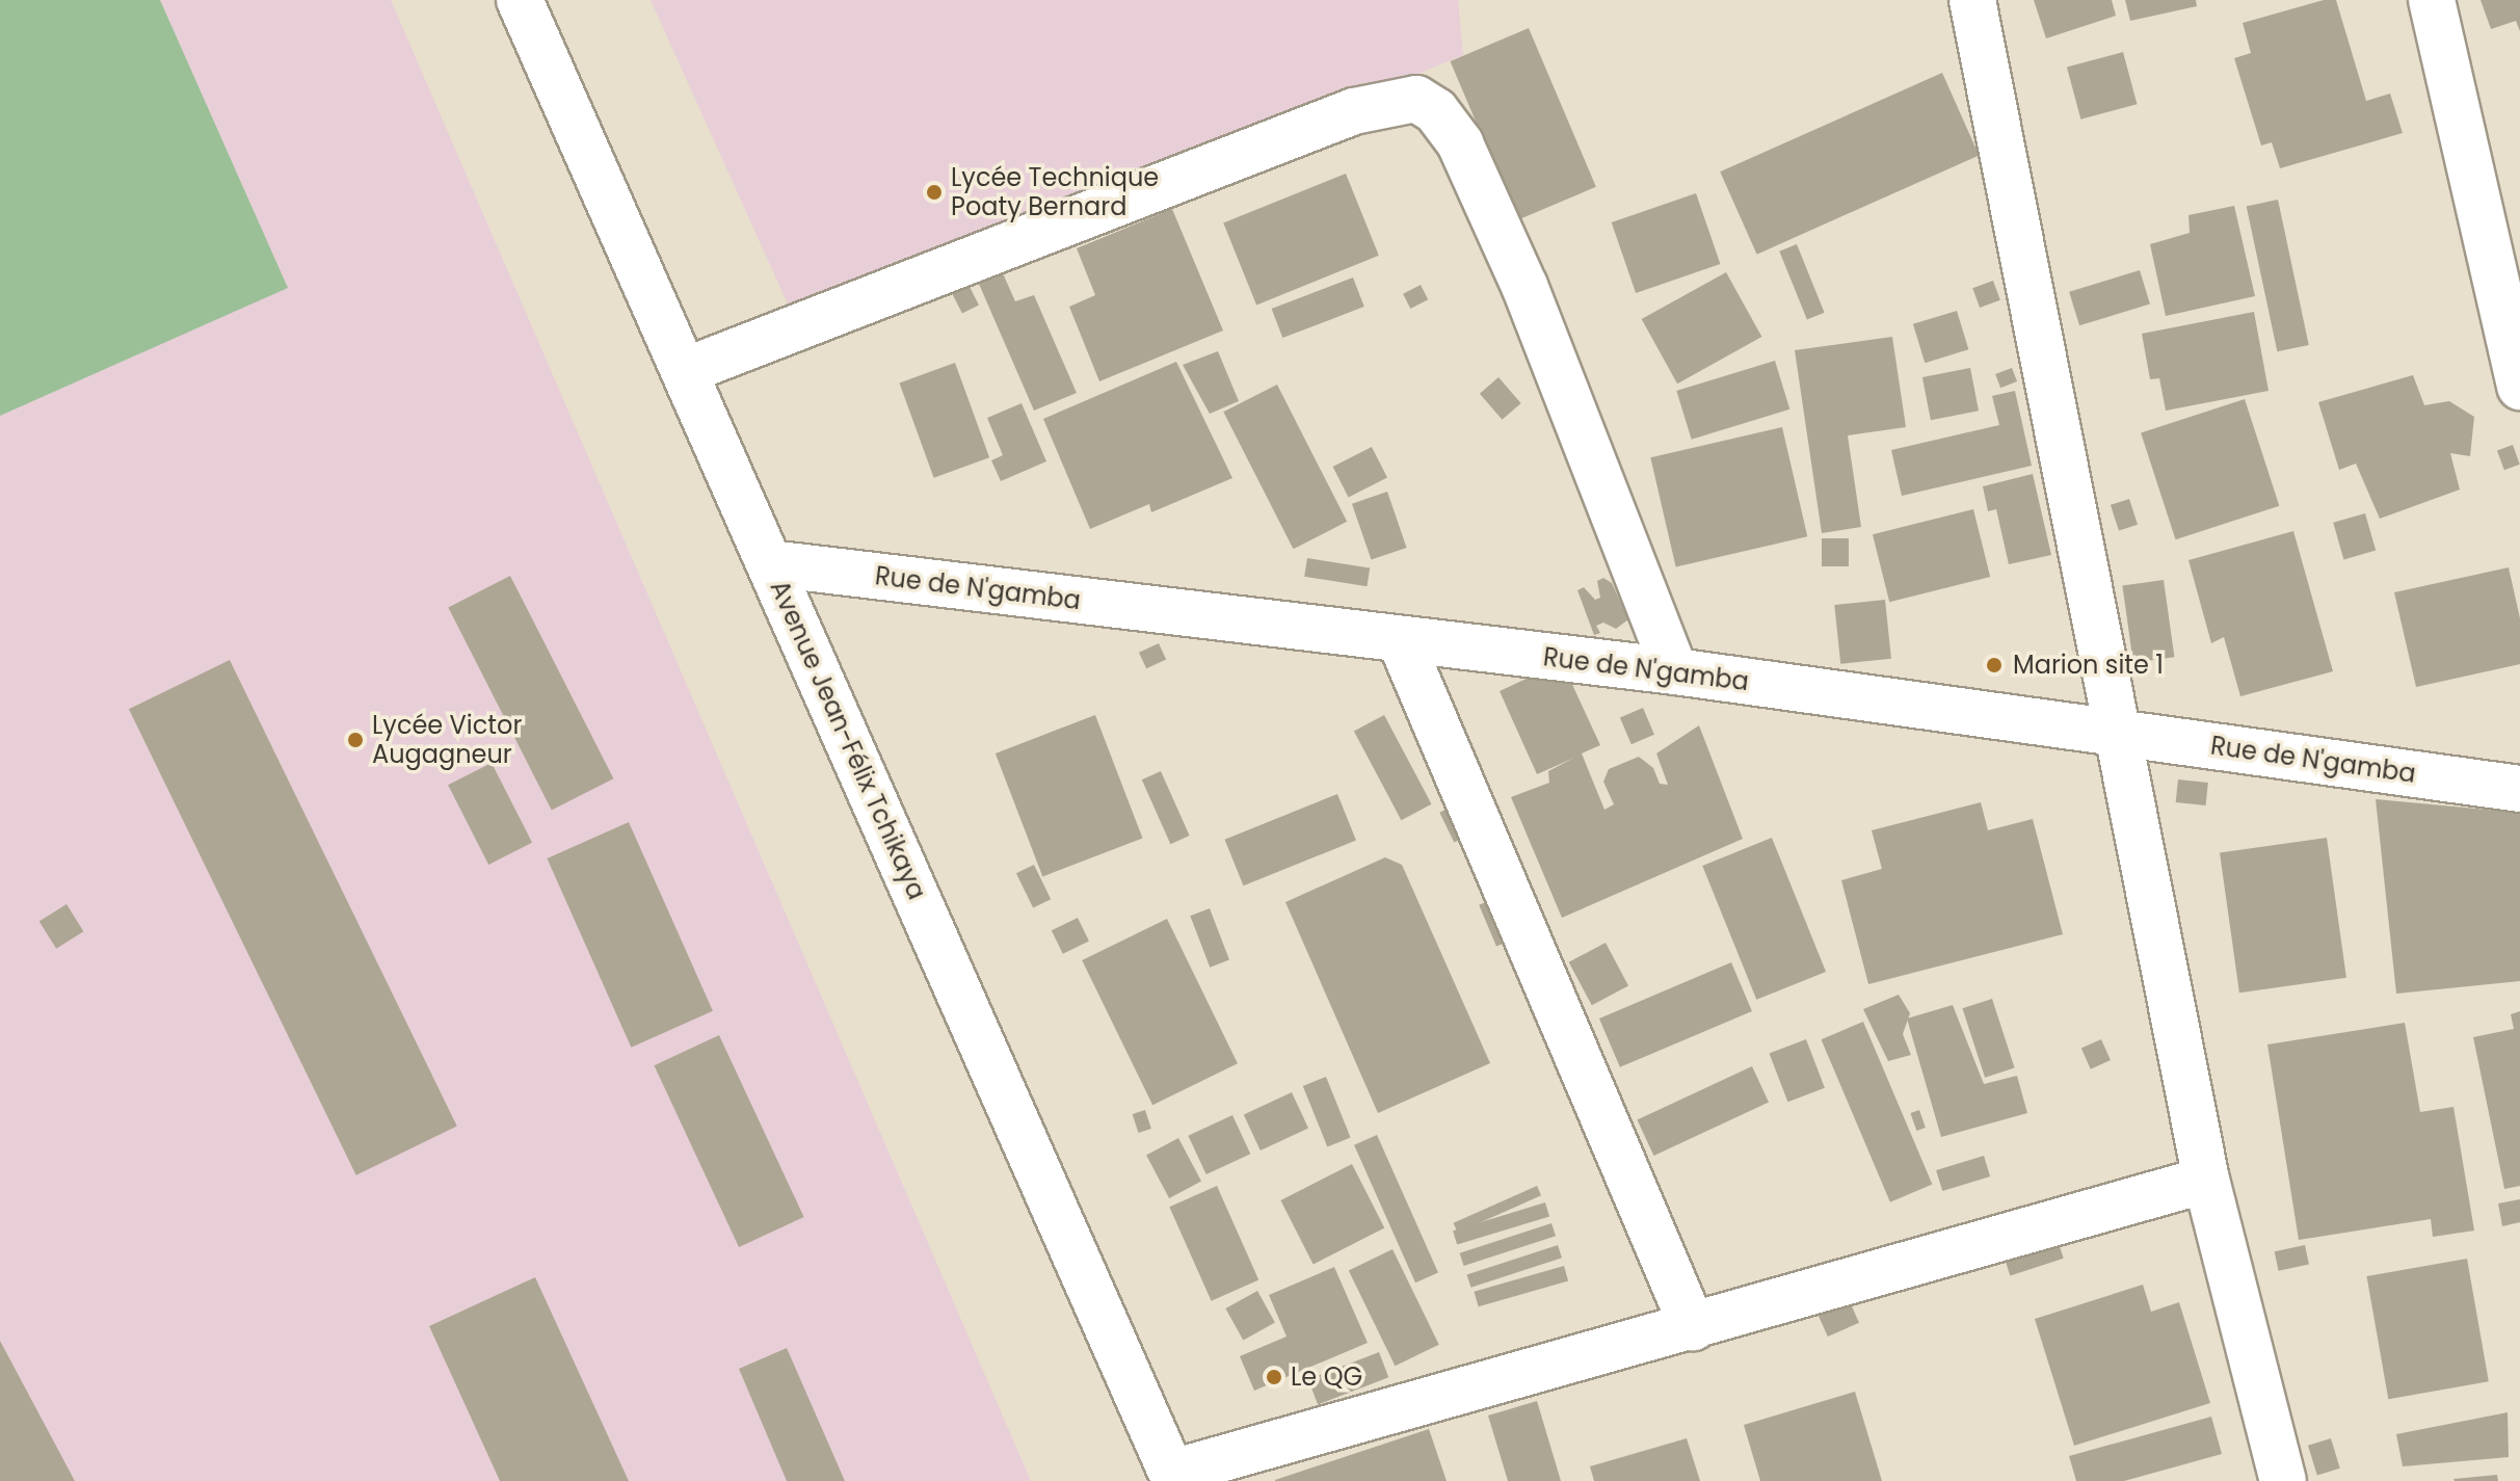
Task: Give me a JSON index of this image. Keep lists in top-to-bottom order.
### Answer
{
  "streets": {
    "street": ["Rue de N'gamba", "Avenue Jean-Félix Tchikaya"]
  },
  "crossings": [
    ["Rue de N'gamba", "Avenue Jean-Félix Tchikaya"]
  ],
  "places": [
    "Lycée Technique Poaty Bernard",
    "Marion site 1",
    "Lycée Victor Augagneur",
    "Le QG"
  ]
}
